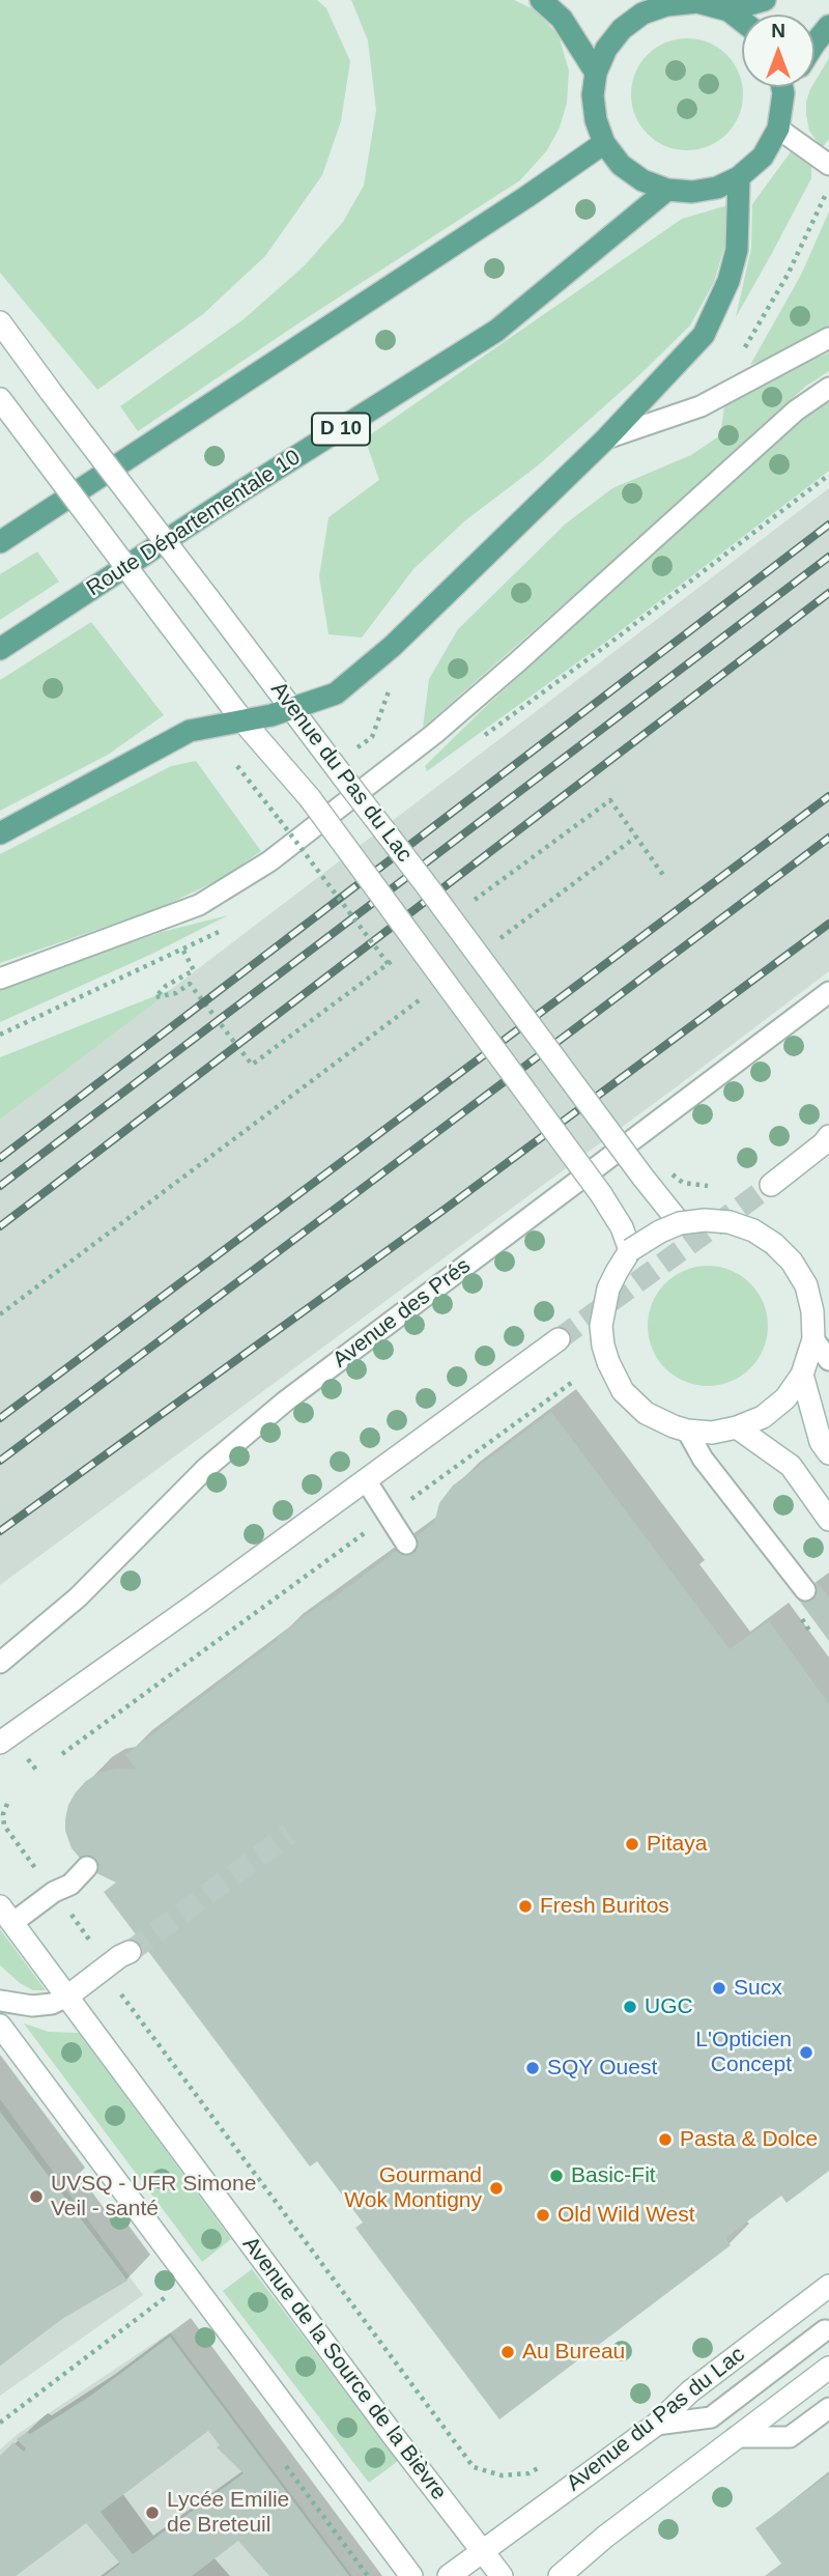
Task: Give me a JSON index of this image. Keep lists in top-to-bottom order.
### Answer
{
  "streets": {
    "main road": [
      "D 10",
      "Route Départementale 10",
      "Avenue du Pas du Lac",
      "Avenue de la Source de la Bièvre"
    ],
    "lane": ["Avenue des Prés"]
  },
  "crossings": [
    ["Avenue du Pas du Lac", "Avenue de la Source de la Bièvre"]
  ],
  "places": [
    "Pitaya",
    "Fresh Buritos",
    "Sucx",
    "UGC",
    "L'Opticien Concept",
    "SQY Ouest",
    "Pasta & Dolce",
    "Basic-Fit",
    "Gourmand Wok Montigny",
    "UVSQ - UFR Simone Veil - santé",
    "Old Wild West",
    "Au Bureau",
    "Lycée Emilie de Breteuil"
  ],
  "north": "top"
}
